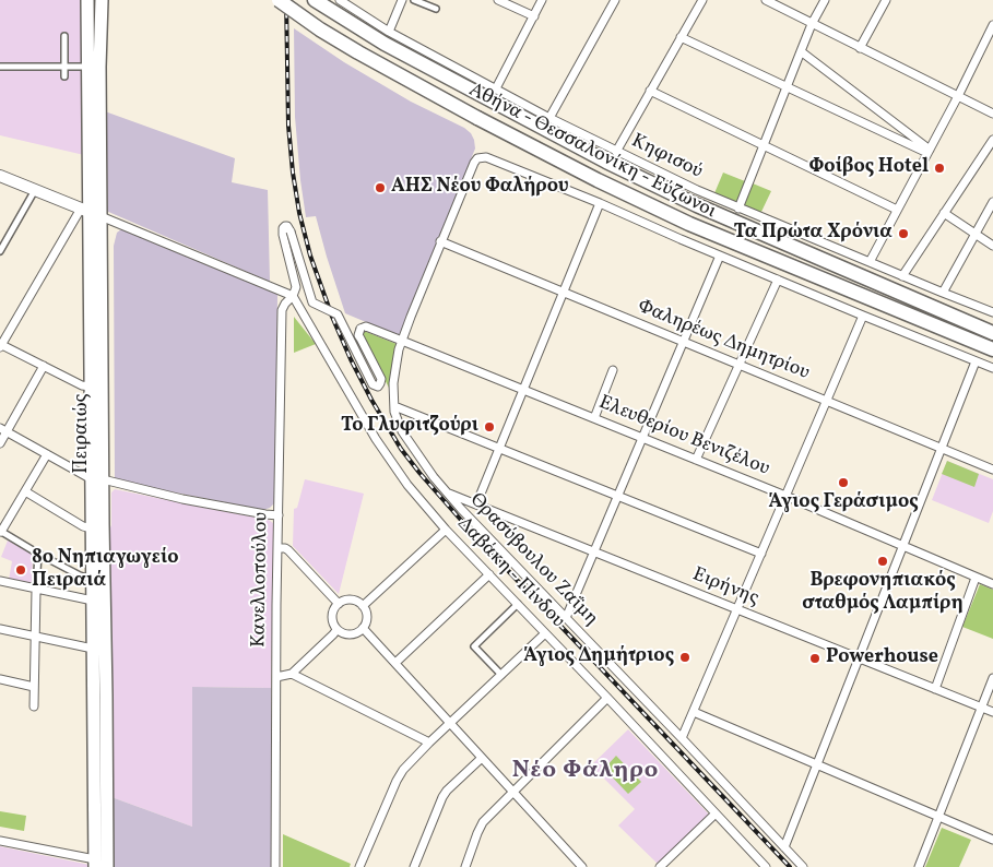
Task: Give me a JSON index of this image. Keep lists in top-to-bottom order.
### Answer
{
  "streets": {
    "highway": ["Αθήνα - Θεσσαλονίκη - Εύζωνοι"],
    "main road": ["Πειραιώς"],
    "street": [
      "Κηφισού",
      "Φαληρέως Δημητρίου",
      "Ελευθερίου Βενιζέλου",
      "Θρασύβουλου Ζαΐμη",
      "Δαβάκη - Πίνδου",
      "Κανελλοπούλου",
      "Ειρήνης"
    ]
  },
  "crossings": [
    ["Φαληρέως Δημητρίου", "Θρασύβουλου Ζαΐμη"],
    ["Ελευθερίου Βενιζέλου", "Θρασύβουλου Ζαΐμη"],
    ["Ελευθερίου Βενιζέλου", "Δαβάκη - Πίνδου"],
    ["Ελευθερίου Βενιζέλου", "Κανελλοπούλου"],
    ["Θρασύβουλου Ζαΐμη", "Ειρήνης"],
    ["Δαβάκη - Πίνδου", "Κανελλοπούλου"]
  ],
  "districts": ["Νέο Φάληρο"],
  "places": [
    "Φοίβος Hotel",
    "ΑΗΣ Νέου Φαλήρου",
    "Τα Πρώτα Χρόνια",
    "Το Γλυφιτζούρι",
    "Άγιος Γεράσιμος",
    "Bρεφονηπιακός σταθμός Λαμπίρη",
    "8ο Νηπιαγωγείο Πειραιά",
    "Άγιος Δημήτριος",
    "Powerhouse"
  ]
}
